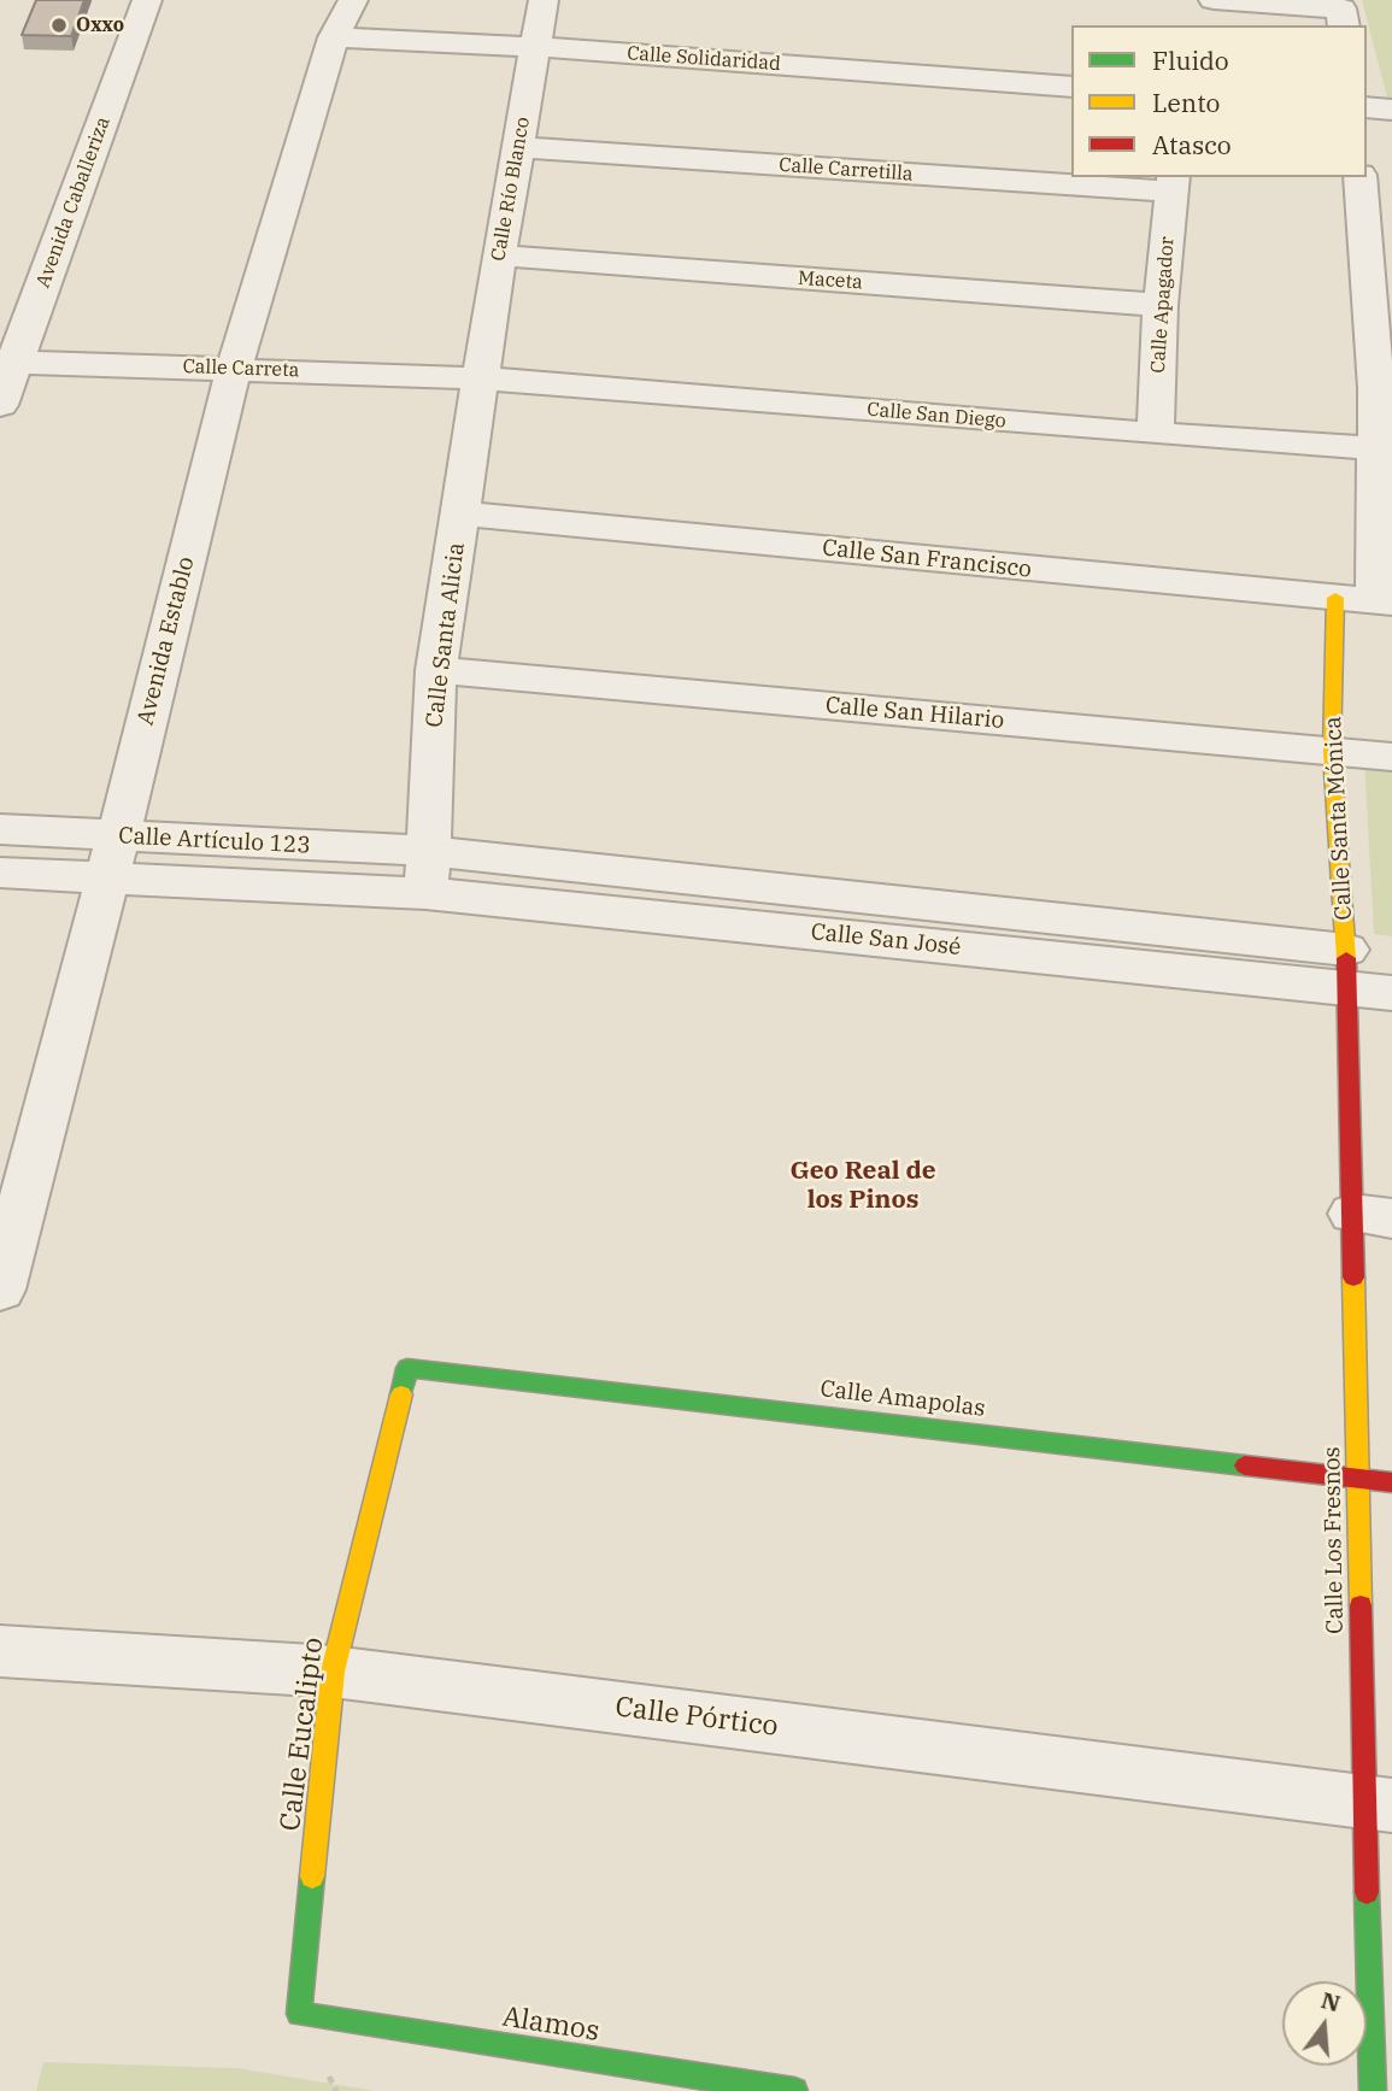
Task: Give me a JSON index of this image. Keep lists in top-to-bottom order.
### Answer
{
  "streets": {
    "street": [
      "Calle Solidaridad",
      "Calle Carretilla",
      "Calle Río Blanco",
      "Avenida Caballeriza",
      "Maceta",
      "Calle Apagador",
      "Calle Carreta",
      "Calle San Diego",
      "Calle San Francisco",
      "Calle Santa Alicia",
      "Avenida Establo",
      "Calle San Hilario",
      "Calle Santa Mónica",
      "Calle Artículo 123",
      "Calle San José",
      "Calle Amapolas",
      "Calle Los Fresnos",
      "Calle Pórtico",
      "Calle Eucalipto",
      "Alamos"
    ]
  },
  "crossings": [
    ["Calle Solidaridad", "Calle Río Blanco"],
    ["Calle Solidaridad", "Avenida Establo"],
    ["Calle Carretilla", "Calle Río Blanco"],
    ["Calle Carretilla", "Calle Apagador"],
    ["Calle Río Blanco", "Maceta"],
    ["Calle Río Blanco", "Calle Carreta"],
    ["Calle Río Blanco", "Calle San Diego"],
    ["Calle Río Blanco", "Calle Santa Alicia"],
    ["Avenida Caballeriza", "Calle Carreta"],
    ["Maceta", "Calle Apagador"],
    ["Calle Apagador", "Calle San Diego"],
    ["Calle Carreta", "Calle San Diego"],
    ["Calle Carreta", "Calle Santa Alicia"],
    ["Calle Carreta", "Avenida Establo"],
    ["Calle San Diego", "Calle Santa Alicia"],
    ["Calle San Francisco", "Calle Santa Alicia"],
    ["Calle San Francisco", "Calle Santa Mónica"],
    ["Calle Santa Alicia", "Calle San Hilario"],
    ["Calle Santa Alicia", "Calle Artículo 123"],
    ["Calle Santa Alicia", "Calle San José"],
    ["Avenida Establo", "Calle Artículo 123"],
    ["Calle San Hilario", "Calle Santa Mónica"],
    ["Calle Santa Mónica", "Calle San José"],
    ["Calle Santa Mónica", "Calle Los Fresnos"],
    ["Calle Artículo 123", "Calle San José"],
    ["Calle San José", "Calle Los Fresnos"],
    ["Calle Amapolas", "Calle Los Fresnos"],
    ["Calle Amapolas", "Calle Eucalipto"],
    ["Calle Los Fresnos", "Calle Pórtico"],
    ["Calle Pórtico", "Calle Eucalipto"],
    ["Calle Eucalipto", "Alamos"]
  ],
  "districts": ["Geo Real de los Pinos"],
  "places": ["Oxxo"],
  "legend": ["Fluido", "Lento", "Atasco"],
  "north": "top"
}
